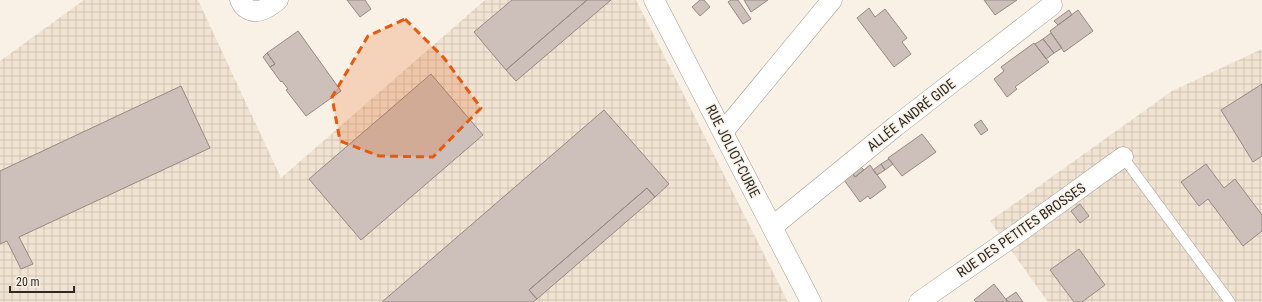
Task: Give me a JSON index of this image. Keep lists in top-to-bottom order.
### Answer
{
  "streets": {
    "street": ["ALLÉE ANDRÉ GIDE", "RUE JOLIOT-CURIE", "RUE DES PETITES BROSSES"]
  },
  "crossings": [
    ["ALLÉE ANDRÉ GIDE", "RUE JOLIOT-CURIE"]
  ],
  "scale_bar": "20 m"
}
